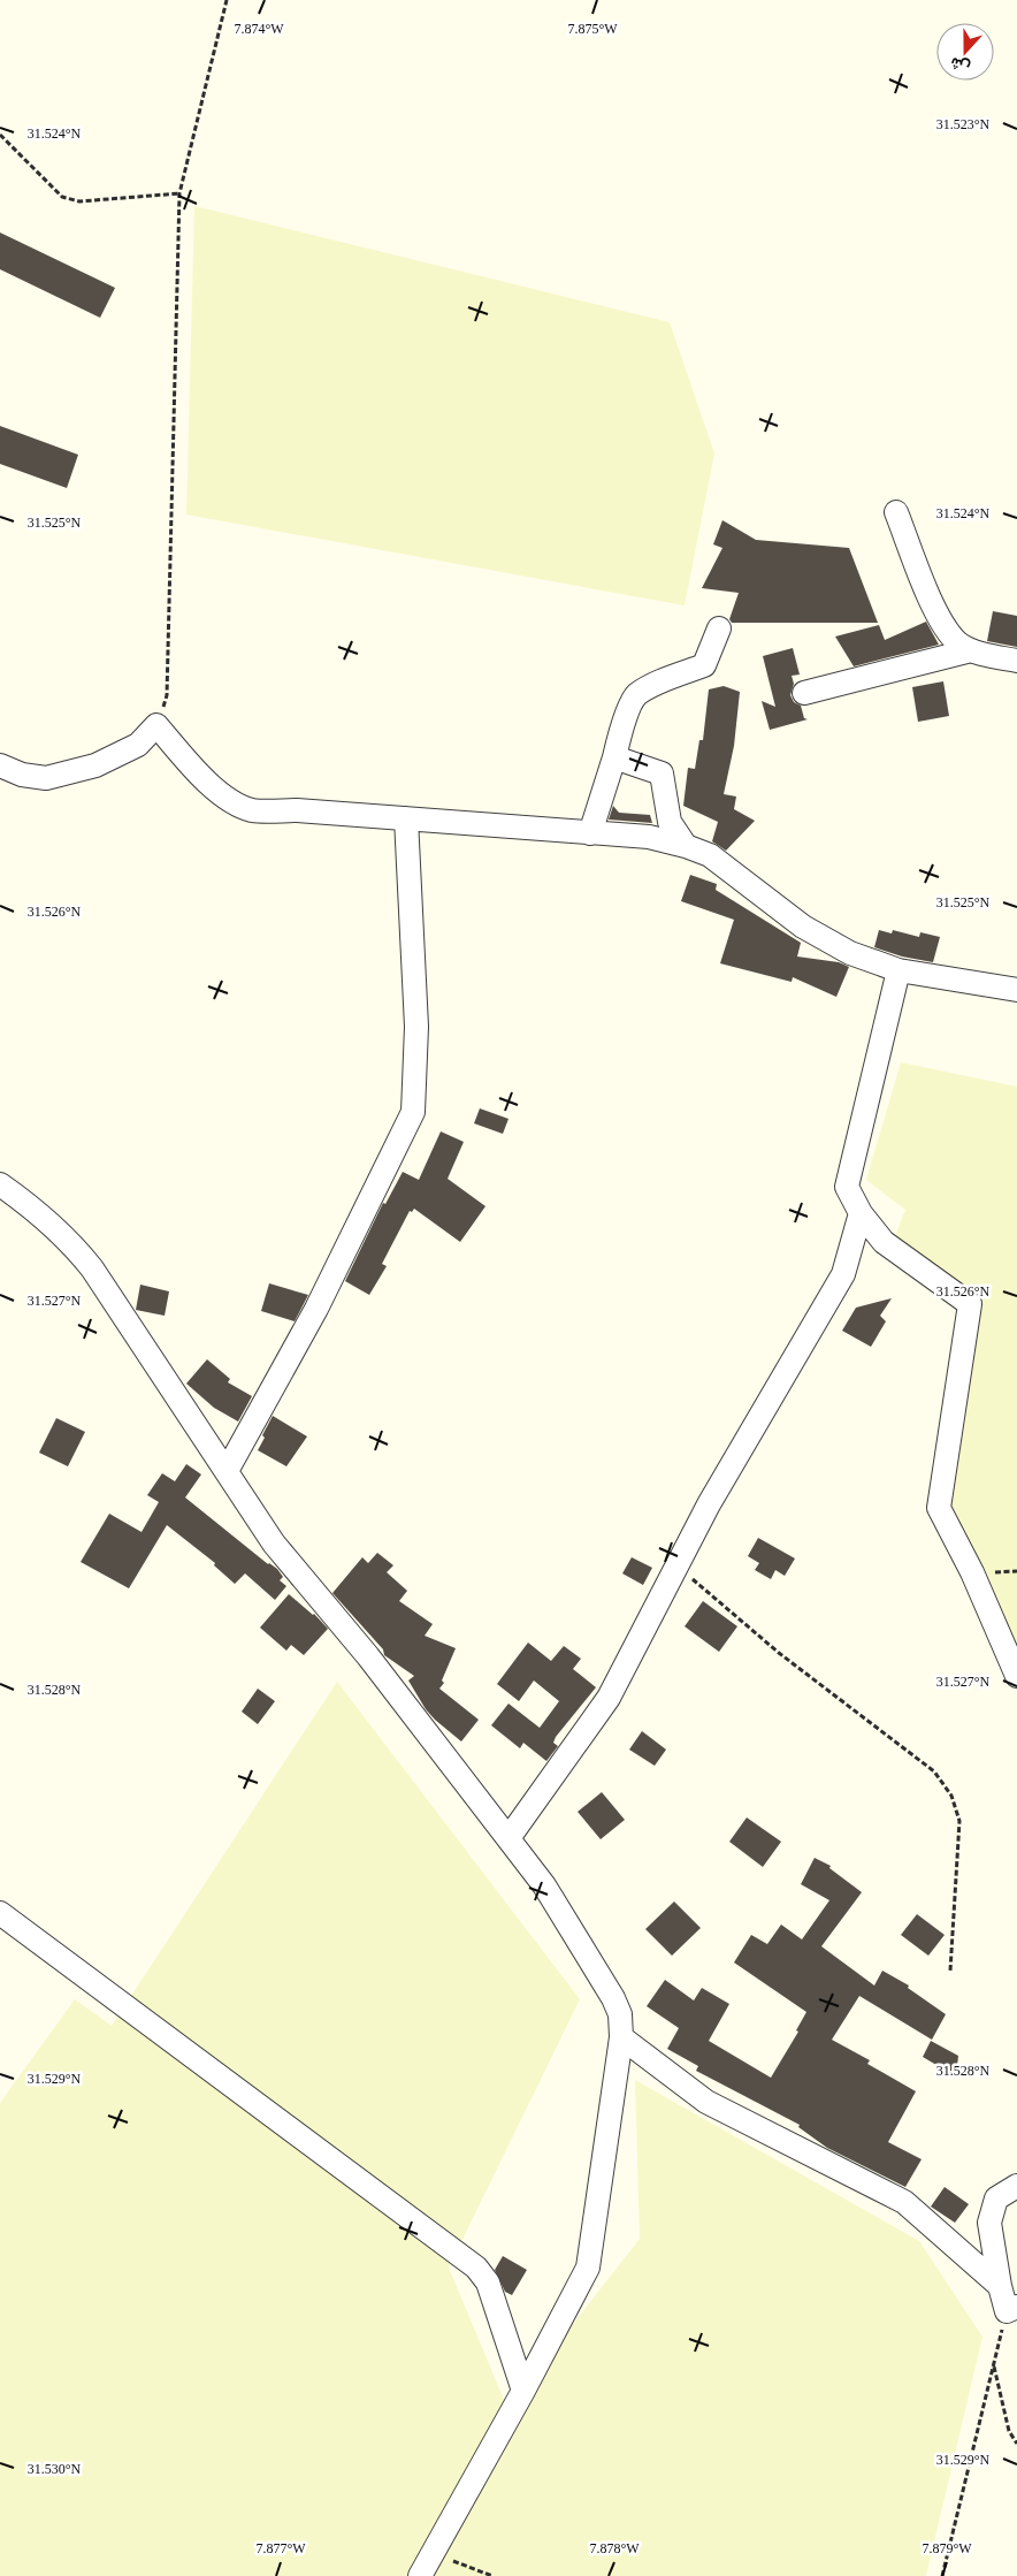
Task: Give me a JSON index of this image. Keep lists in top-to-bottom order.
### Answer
{
  "north": "bottom",
  "coordinates": [
    "7.874°W",
    "7.875°W",
    "31.523°N",
    "31.524°N",
    "31.525°N",
    "31.526°N",
    "31.527°N",
    "31.528°N",
    "31.529°N",
    "31.530°N",
    "7.877°W",
    "7.878°W",
    "7.879°W"
  ]
}
